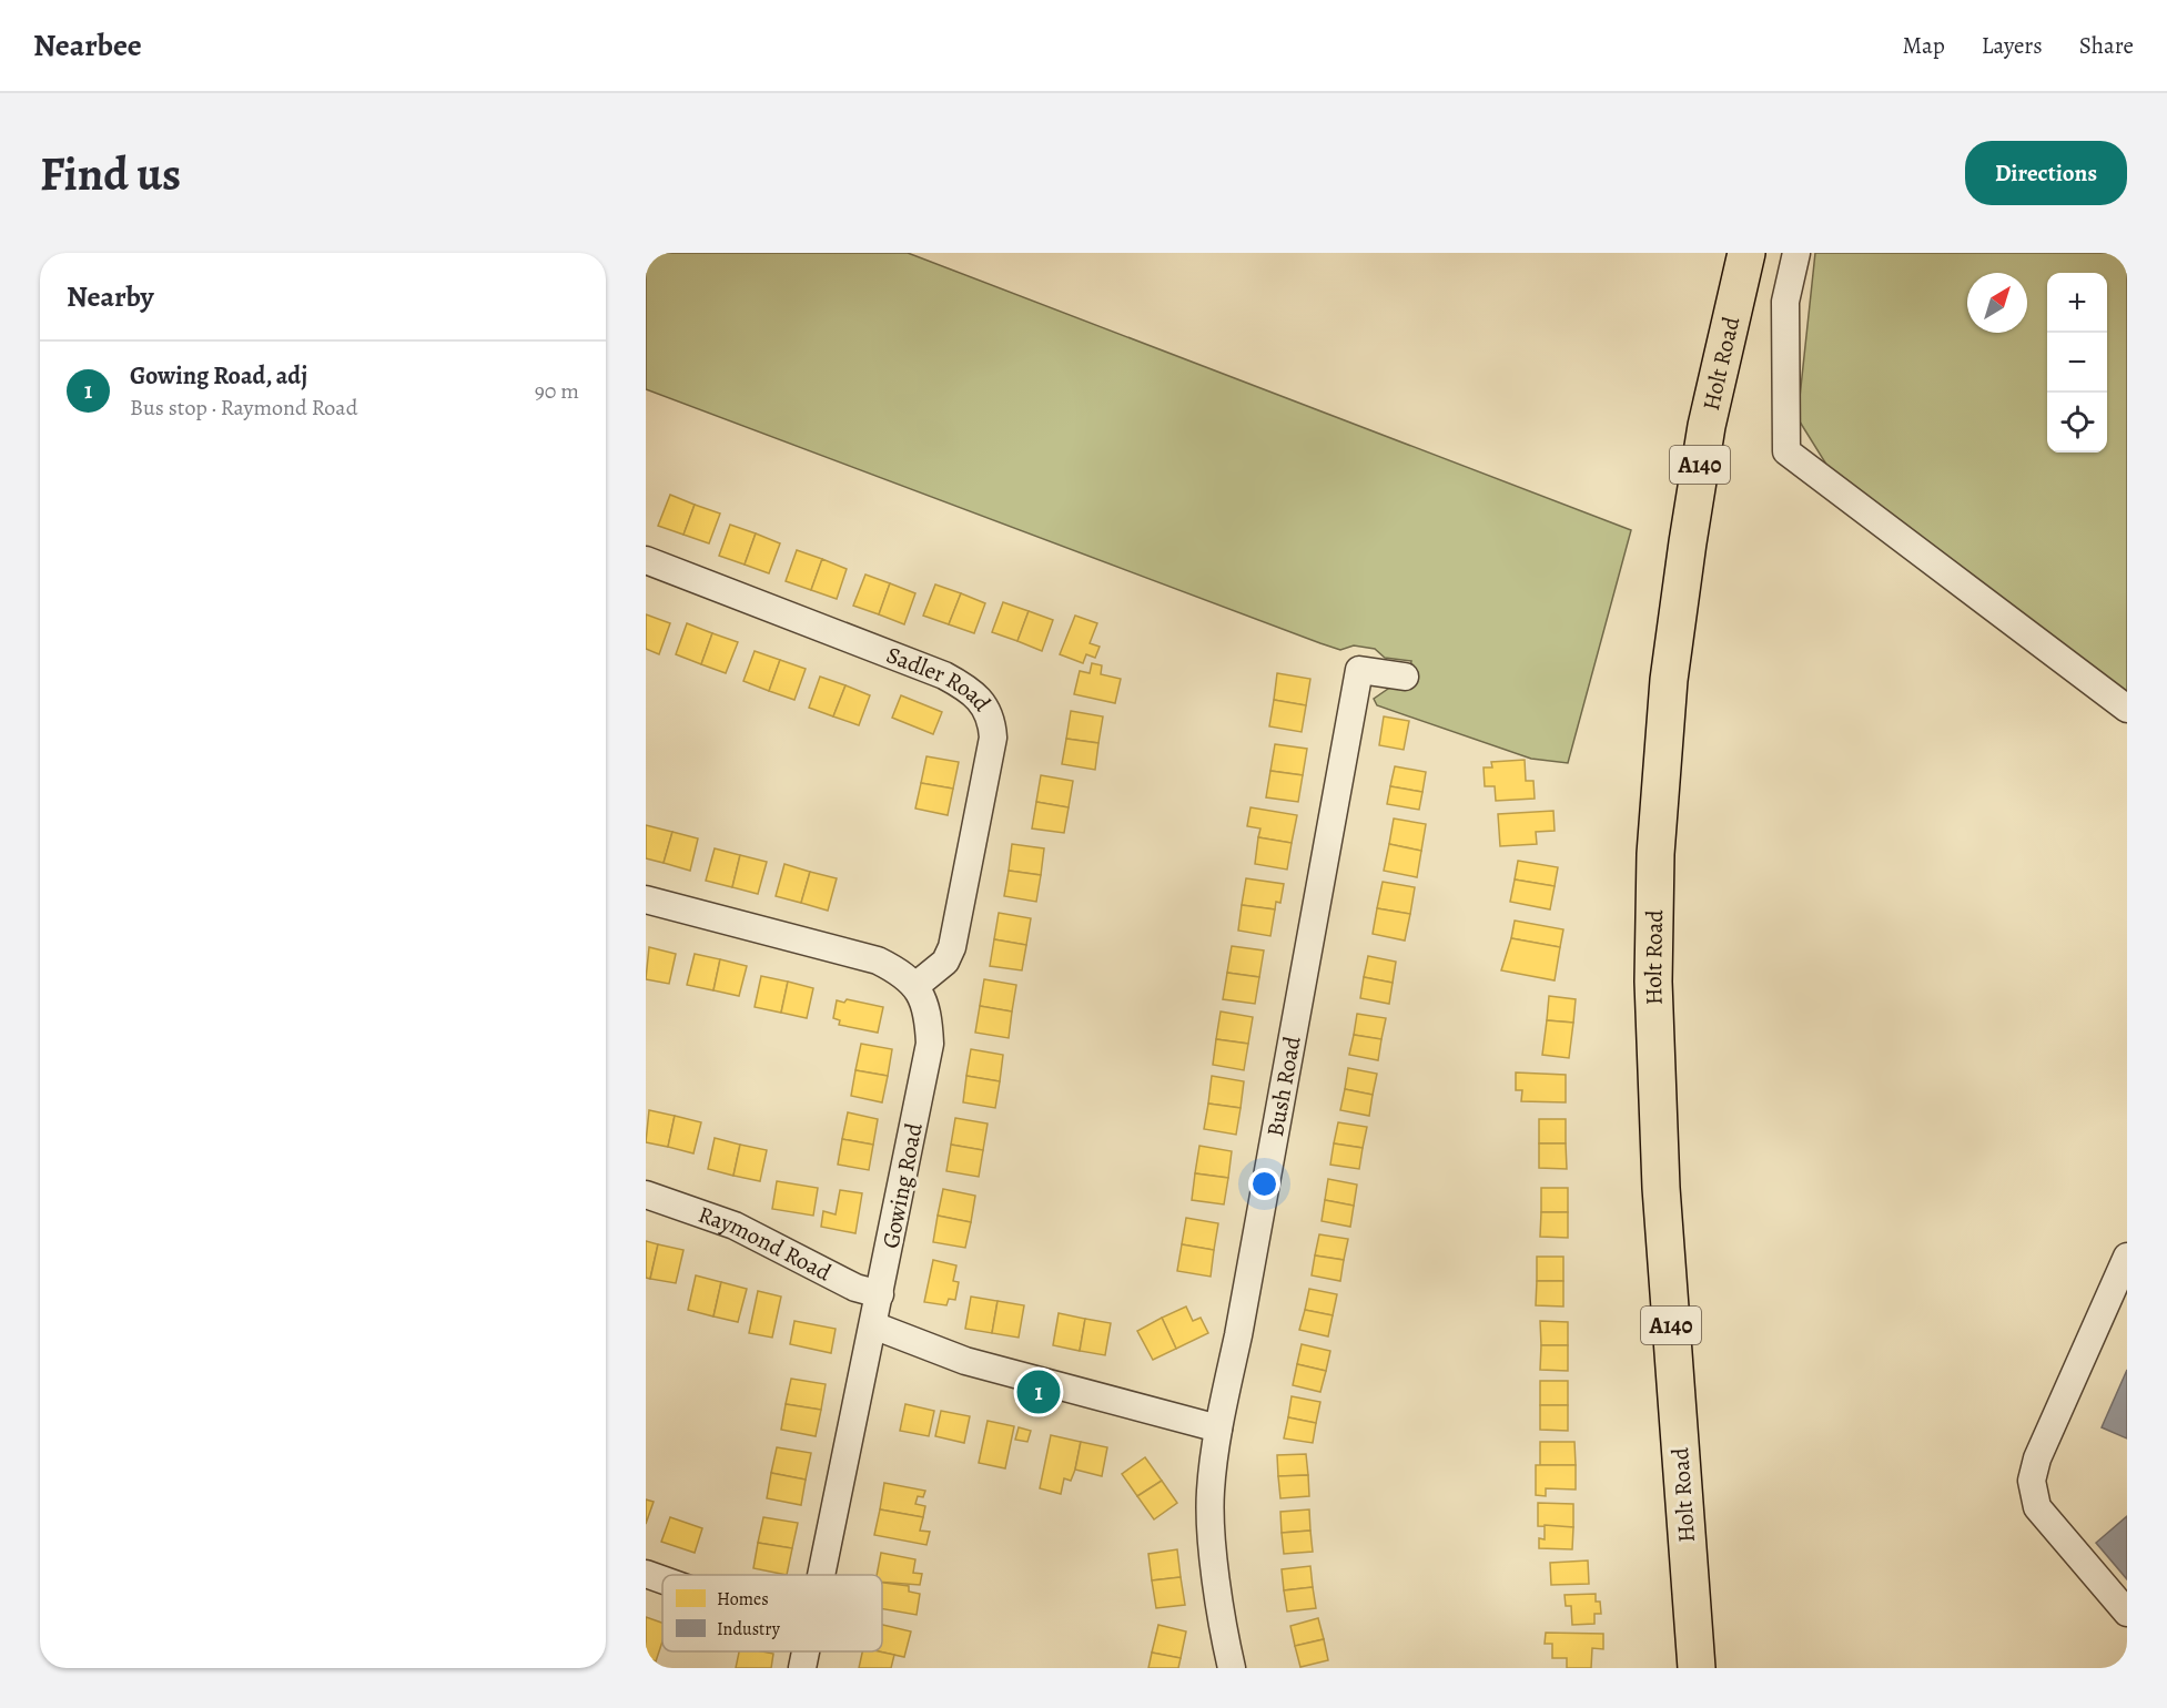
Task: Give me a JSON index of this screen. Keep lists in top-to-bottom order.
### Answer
{
  "streets": {
    "highway": ["Holt Road", "A140"],
    "street": [
      "Sadler Road",
      "Bush Road",
      "Gowing Road",
      "Raymond Road"
    ]
  },
  "crossings": [
    ["Sadler Road", "Gowing Road"],
    ["Gowing Road", "Raymond Road"]
  ],
  "legend": ["Homes", "Industry"],
  "north": "top right",
  "page": {
    "header": "Nearbee",
    "nav": ["Map", "Layers", "Share"],
    "buttons": "Directions",
    "title": "Find us",
    "heading": "Nearby",
    "map_buttons": ["+", "−"],
    "list": [
      {
        "mark": "1",
        "name": "Gowing Road, adj",
        "note": "Bus stop · Raymond Road",
        "value": "90 m"
      }
    ],
    "pins": "1"
  }
}
